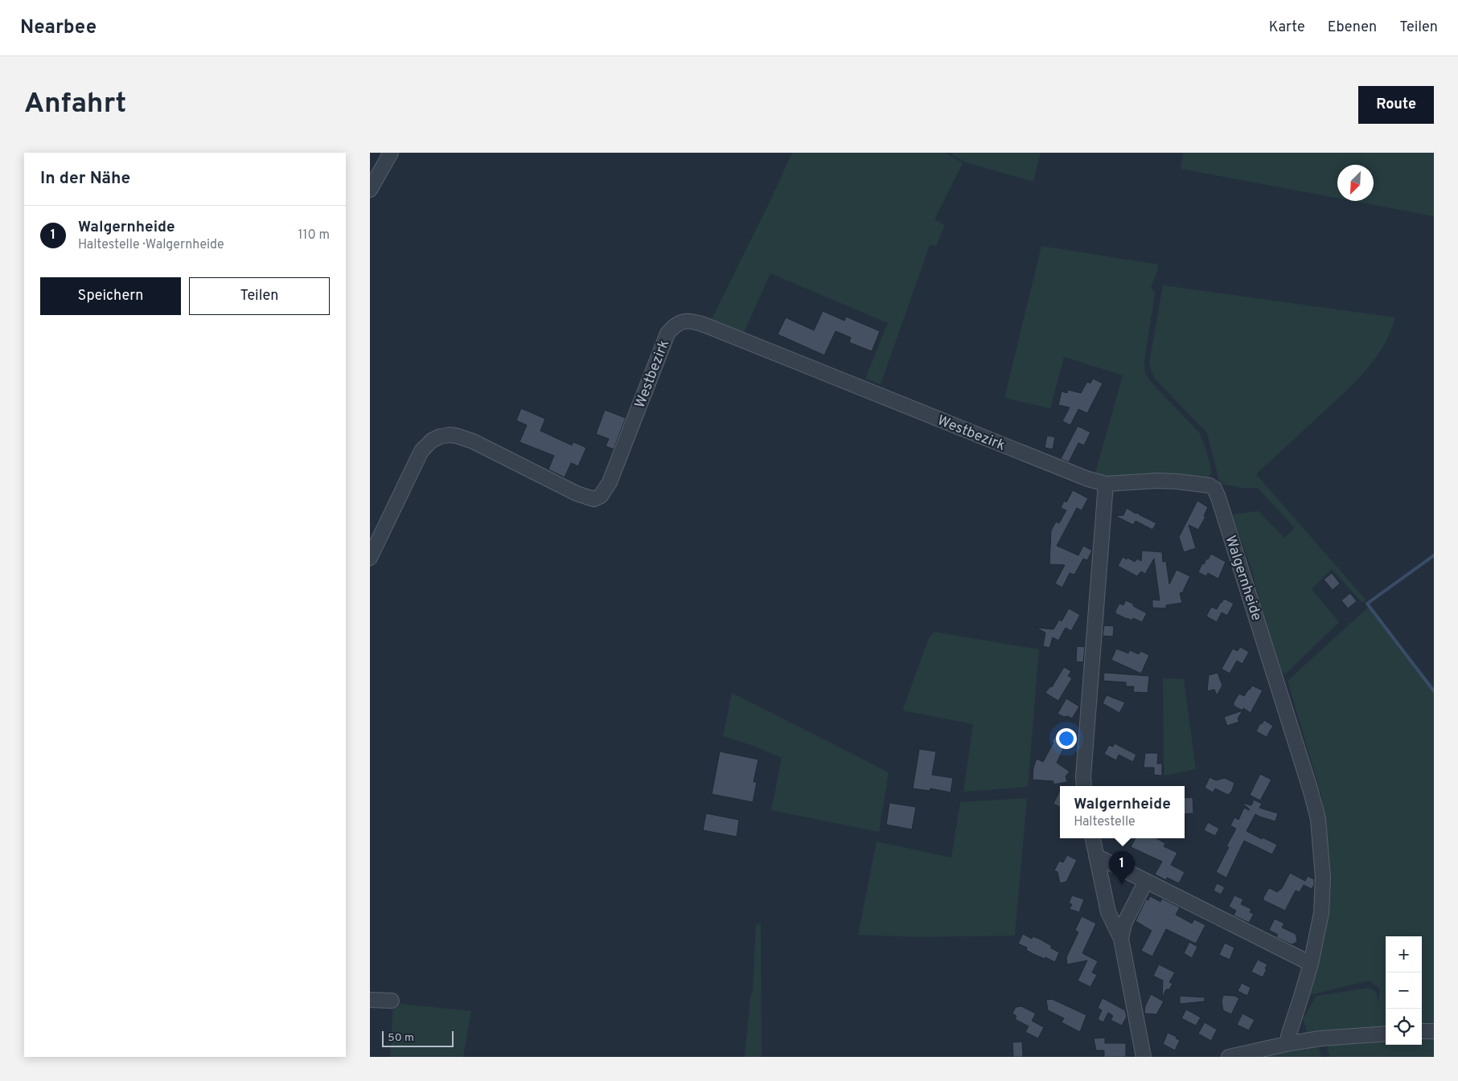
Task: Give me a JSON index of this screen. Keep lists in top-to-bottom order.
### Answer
{
  "streets": {
    "street": ["Westbezirk", "Walgernheide"]
  },
  "crossings": [
    ["Westbezirk", "Walgernheide"]
  ],
  "scale_bar": "50 m",
  "north": "bottom left",
  "page": {
    "header": "Nearbee",
    "nav": ["Karte", "Ebenen", "Teilen"],
    "buttons": [
      "Route",
      ["Speichern", "Teilen"]
    ],
    "title": "Anfahrt",
    "heading": "In der Nähe",
    "list": [
      {
        "mark": "1",
        "name": "Walgernheide",
        "note": "Haltestelle · Walgernheide",
        "value": "110 m"
      }
    ],
    "popup": ["Walgernheide", "Haltestelle"],
    "pins": "1",
    "map_buttons": ["+", "−"],
    "scale": "50 m"
  }
}
